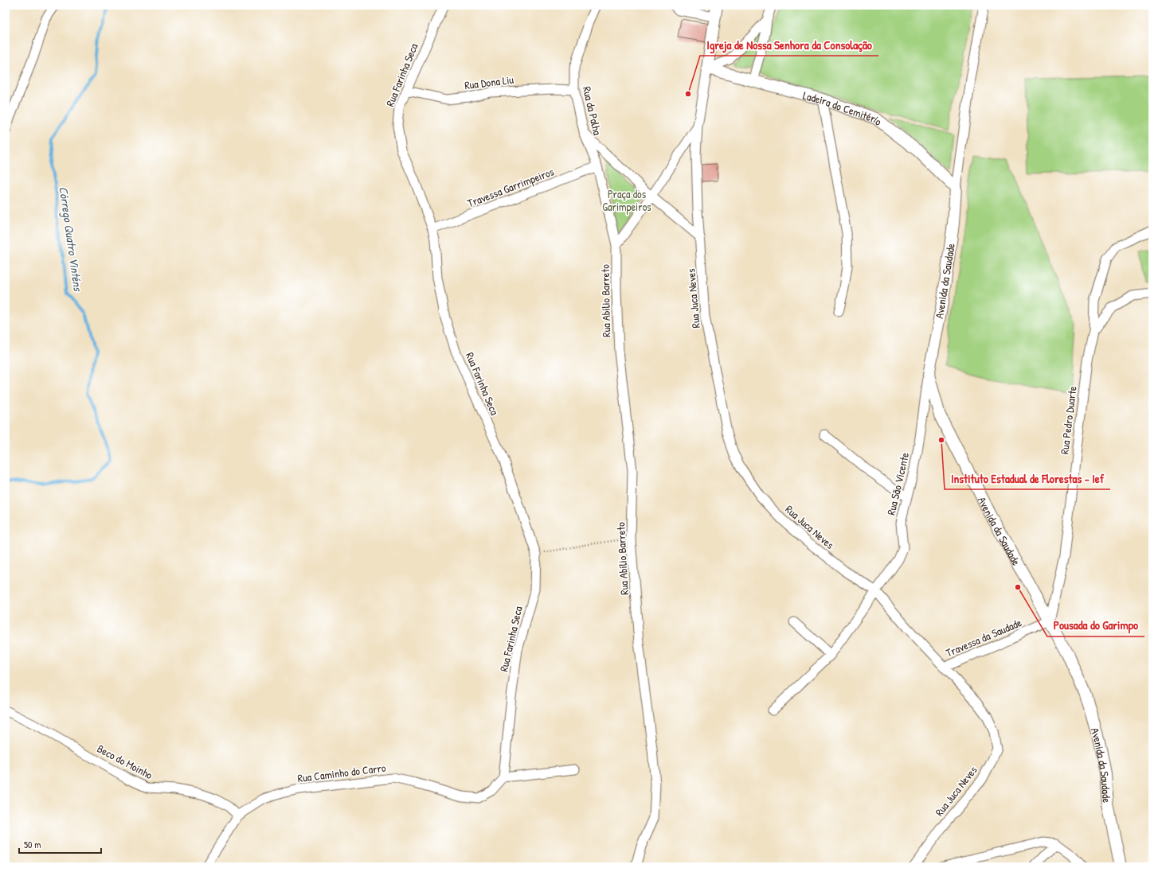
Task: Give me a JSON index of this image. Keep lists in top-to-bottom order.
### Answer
{
  "streets": {
    "street": [
      "Rua Farinha Seca",
      "Rua Dona Liu",
      "Ladeira do Cemitério",
      "Rua da Palha",
      "Travessa Garrimpeiros",
      "Avenida da Saudade",
      "Rua Juca Neves",
      "Rua Abílio Barreto",
      "Rua Pedro Duarte",
      "Rua São Vicente",
      "Travessa da Saudade",
      "Beco do Moinho",
      "Rua Caminho do Carro"
    ]
  },
  "crossings": [
    ["Rua Farinha Seca", "Rua Dona Liu"],
    ["Rua Farinha Seca", "Travessa Garrimpeiros"],
    ["Rua Farinha Seca", "Rua Caminho do Carro"],
    ["Rua Dona Liu", "Rua da Palha"],
    ["Ladeira do Cemitério", "Avenida da Saudade"],
    ["Ladeira do Cemitério", "Rua Juca Neves"],
    ["Rua da Palha", "Travessa Garrimpeiros"],
    ["Rua da Palha", "Rua Abílio Barreto"],
    ["Avenida da Saudade", "Rua Pedro Duarte"],
    ["Avenida da Saudade", "Rua São Vicente"],
    ["Avenida da Saudade", "Travessa da Saudade"],
    ["Rua Juca Neves", "Rua São Vicente"],
    ["Rua Juca Neves", "Travessa da Saudade"],
    ["Rua Pedro Duarte", "Travessa da Saudade"],
    ["Beco do Moinho", "Rua Caminho do Carro"]
  ],
  "water": ["Córrego Quatro Vinténs"],
  "parks": ["Praça dos Garimpeiros"],
  "places": ["Igreja de Nossa Senhora da Consolação", "Instituto Estadual de Florestas - Ief", "Pousada do Garimpo"],
  "scale_bar": "50 m"
}
